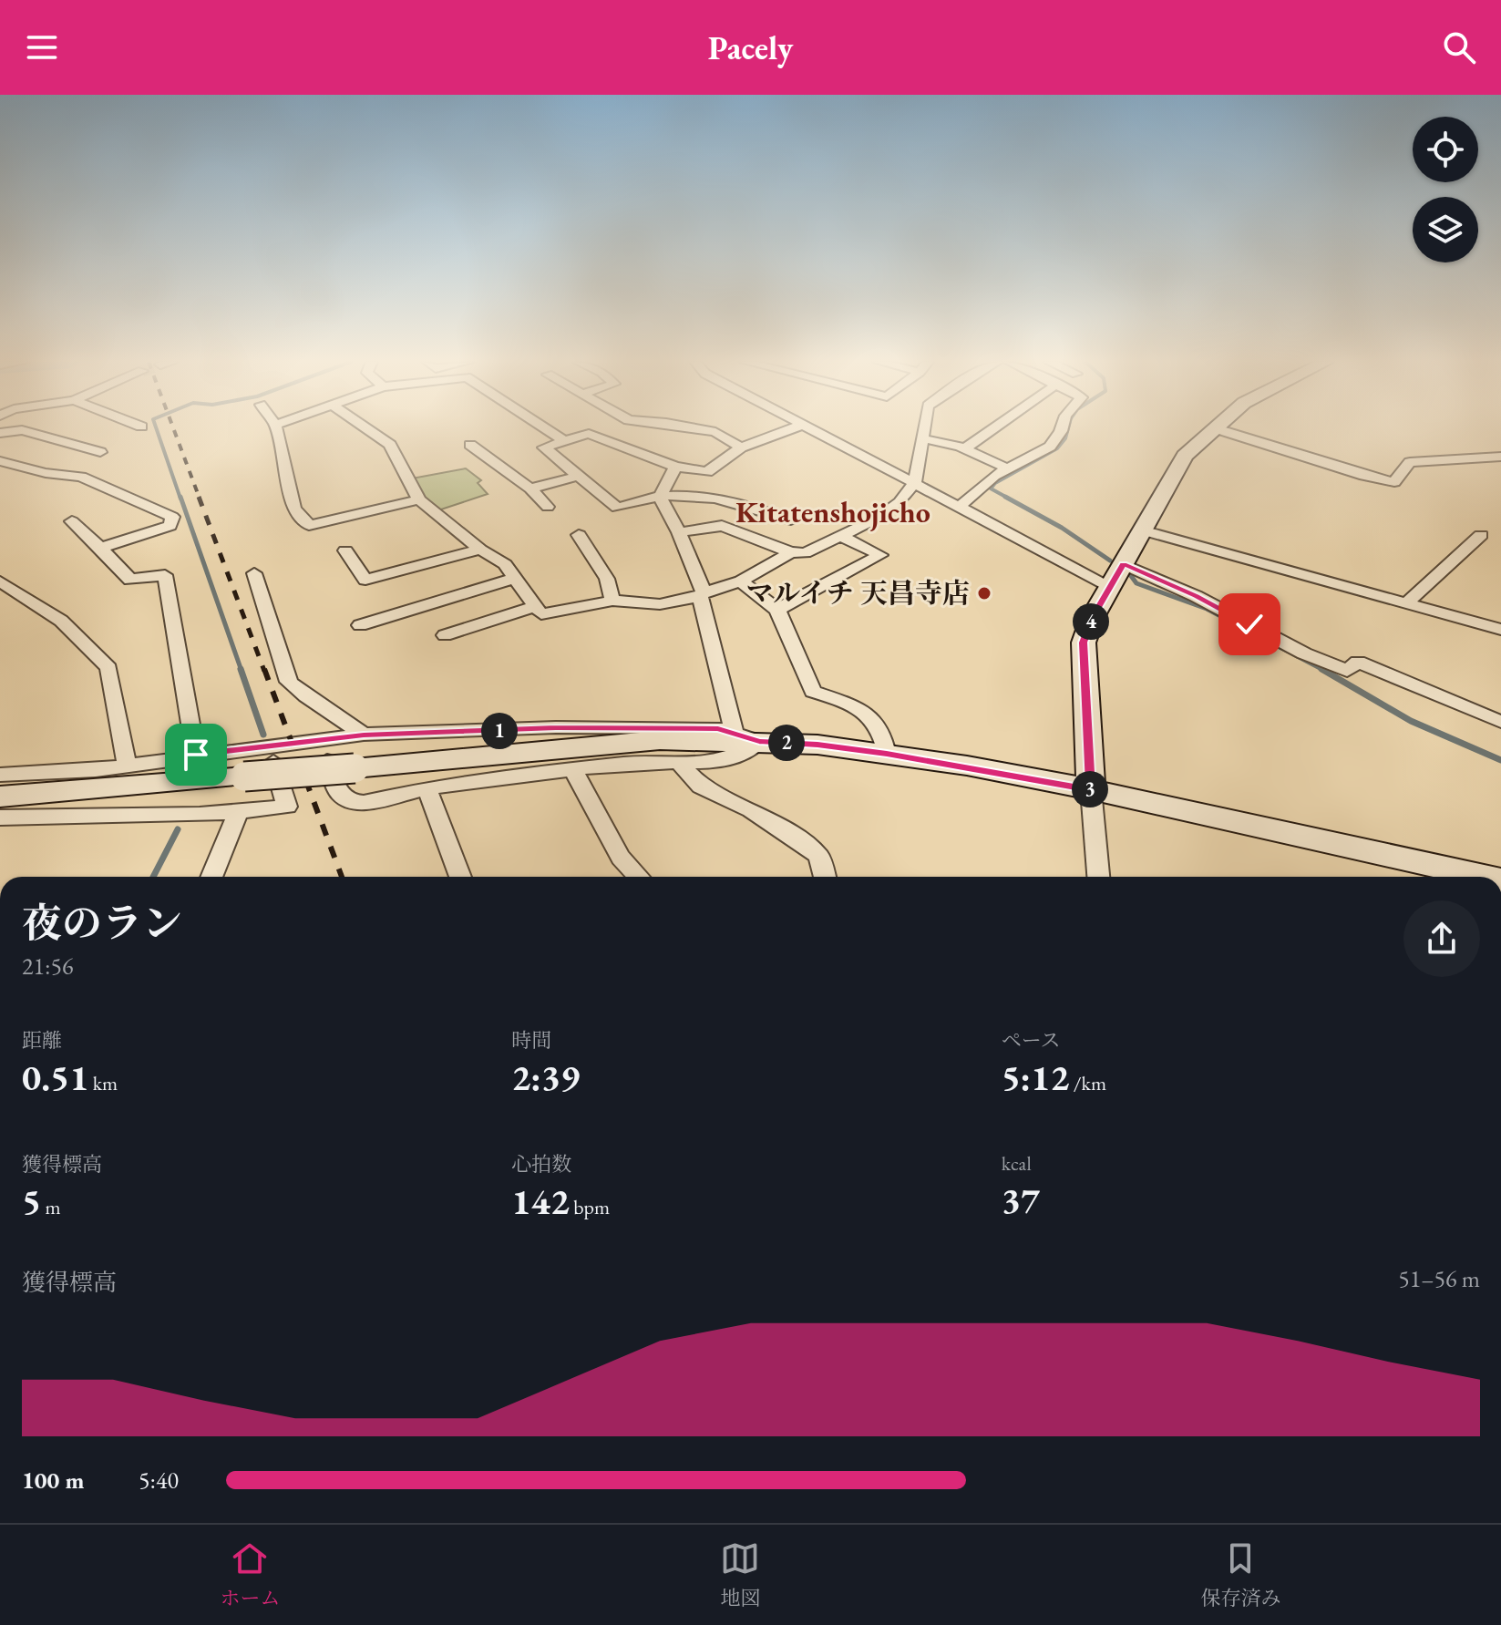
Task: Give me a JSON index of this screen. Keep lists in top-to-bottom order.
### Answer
{
  "districts": ["Kitatenshojicho"],
  "places": ["マルイチ 天昌寺店"],
  "page": {
    "header": "Pacely",
    "pins": [
      "4",
      "1",
      "2",
      "3"
    ],
    "heading": ["夜のラン", "21:56"],
    "stats": [
      ["距離", "0.51 km"],
      ["時間", "2:39"],
      ["ペース", "5:12 /km"],
      ["獲得標高", "5 m"],
      ["心拍数", "142 bpm"],
      ["kcal", "37"]
    ],
    "chart": ["獲得標高", "51–56 m"],
    "list": [
      {
        "name": "100 m",
        "note": "5:40"
      }
    ],
    "tabs": ["ホーム", "地図", "保存済み"]
  }
}
